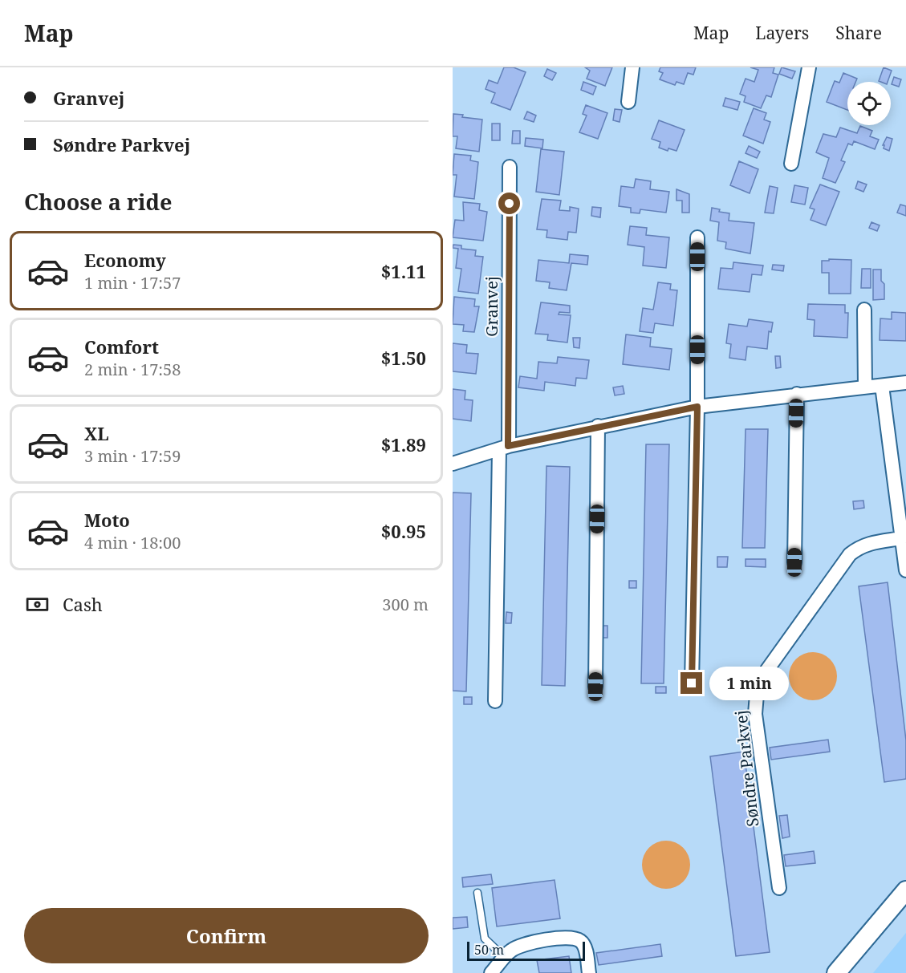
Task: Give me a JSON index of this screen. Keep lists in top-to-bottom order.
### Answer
{
  "streets": {
    "street": ["Granvej", "Søndre Parkvej"]
  },
  "scale_bar": "50 m",
  "page": {
    "header": "Map",
    "nav": ["Map", "Layers", "Share"],
    "banner": ["Granvej", "Søndre Parkvej"],
    "heading": "Choose a ride",
    "list": [
      {
        "name": "Economy",
        "note": "1 min · 17:57",
        "value": "$1.11"
      },
      {
        "name": "Comfort",
        "note": "2 min · 17:58",
        "value": "$1.50"
      },
      {
        "name": "XL",
        "note": "3 min · 17:59",
        "value": "$1.89"
      },
      {
        "name": "Moto",
        "note": "4 min · 18:00",
        "value": "$0.95"
      }
    ],
    "pay": ["Cash", "300 m"],
    "bubble": "1 min",
    "buttons": "Confirm",
    "scale": "50 m"
  }
}
